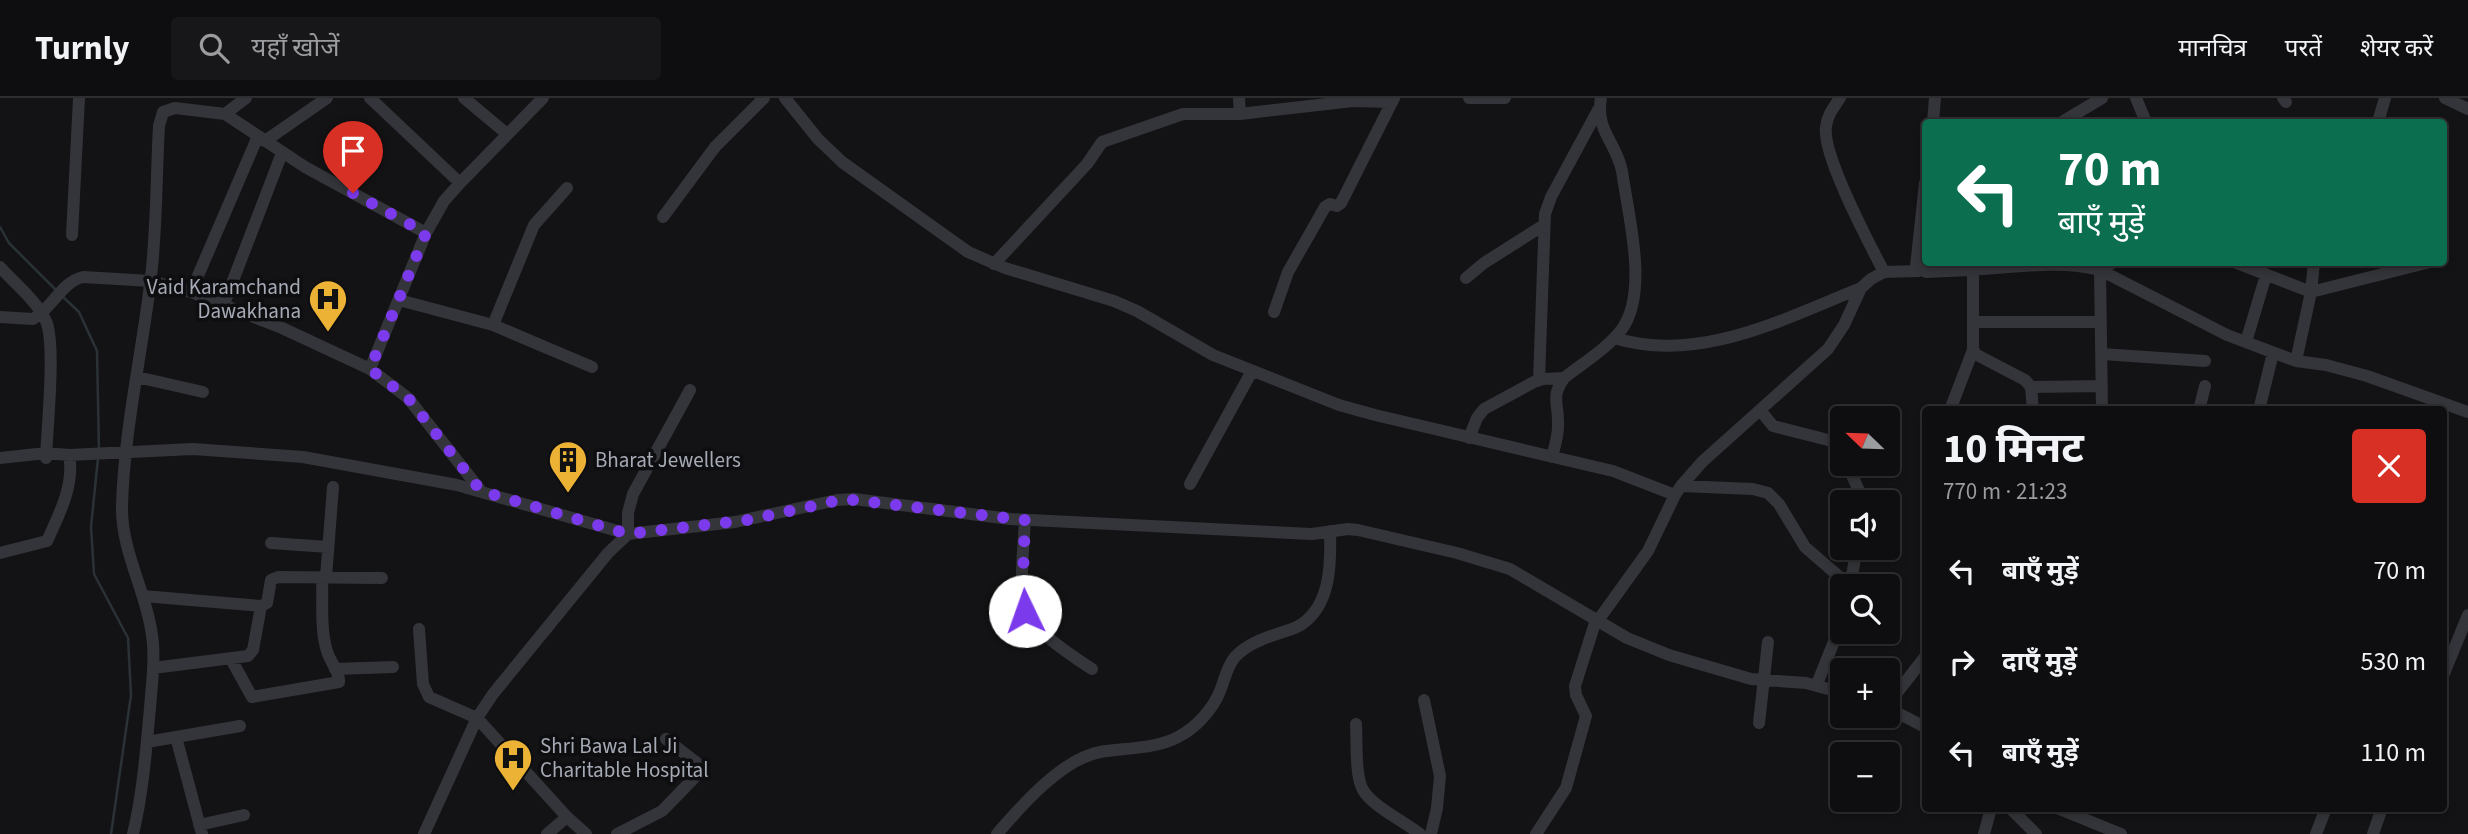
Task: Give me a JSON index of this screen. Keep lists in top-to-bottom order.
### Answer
{
  "places": {
    "hospital": ["Vaid Karamchand Dawakhana", "Shri Bawa Lal Ji Charitable Hospital"],
    "building": ["Bharat Jewellers"]
  },
  "north": "top left",
  "page": {
    "header": "Turnly",
    "search": "यहाँ खोजें",
    "nav": ["मानचित्र", "परतें", "शेयर करें"],
    "turn": ["70 m", "बाएँ मुड़ें"],
    "map_buttons": ["+", "−"],
    "heading": ["10 मिनट", "770 m · 21:23"],
    "list": [
      {
        "name": "बाएँ मुड़ें",
        "value": "70 m"
      },
      {
        "name": "दाएँ मुड़ें",
        "value": "530 m"
      },
      {
        "name": "बाएँ मुड़ें",
        "value": "110 m"
      }
    ]
  }
}
